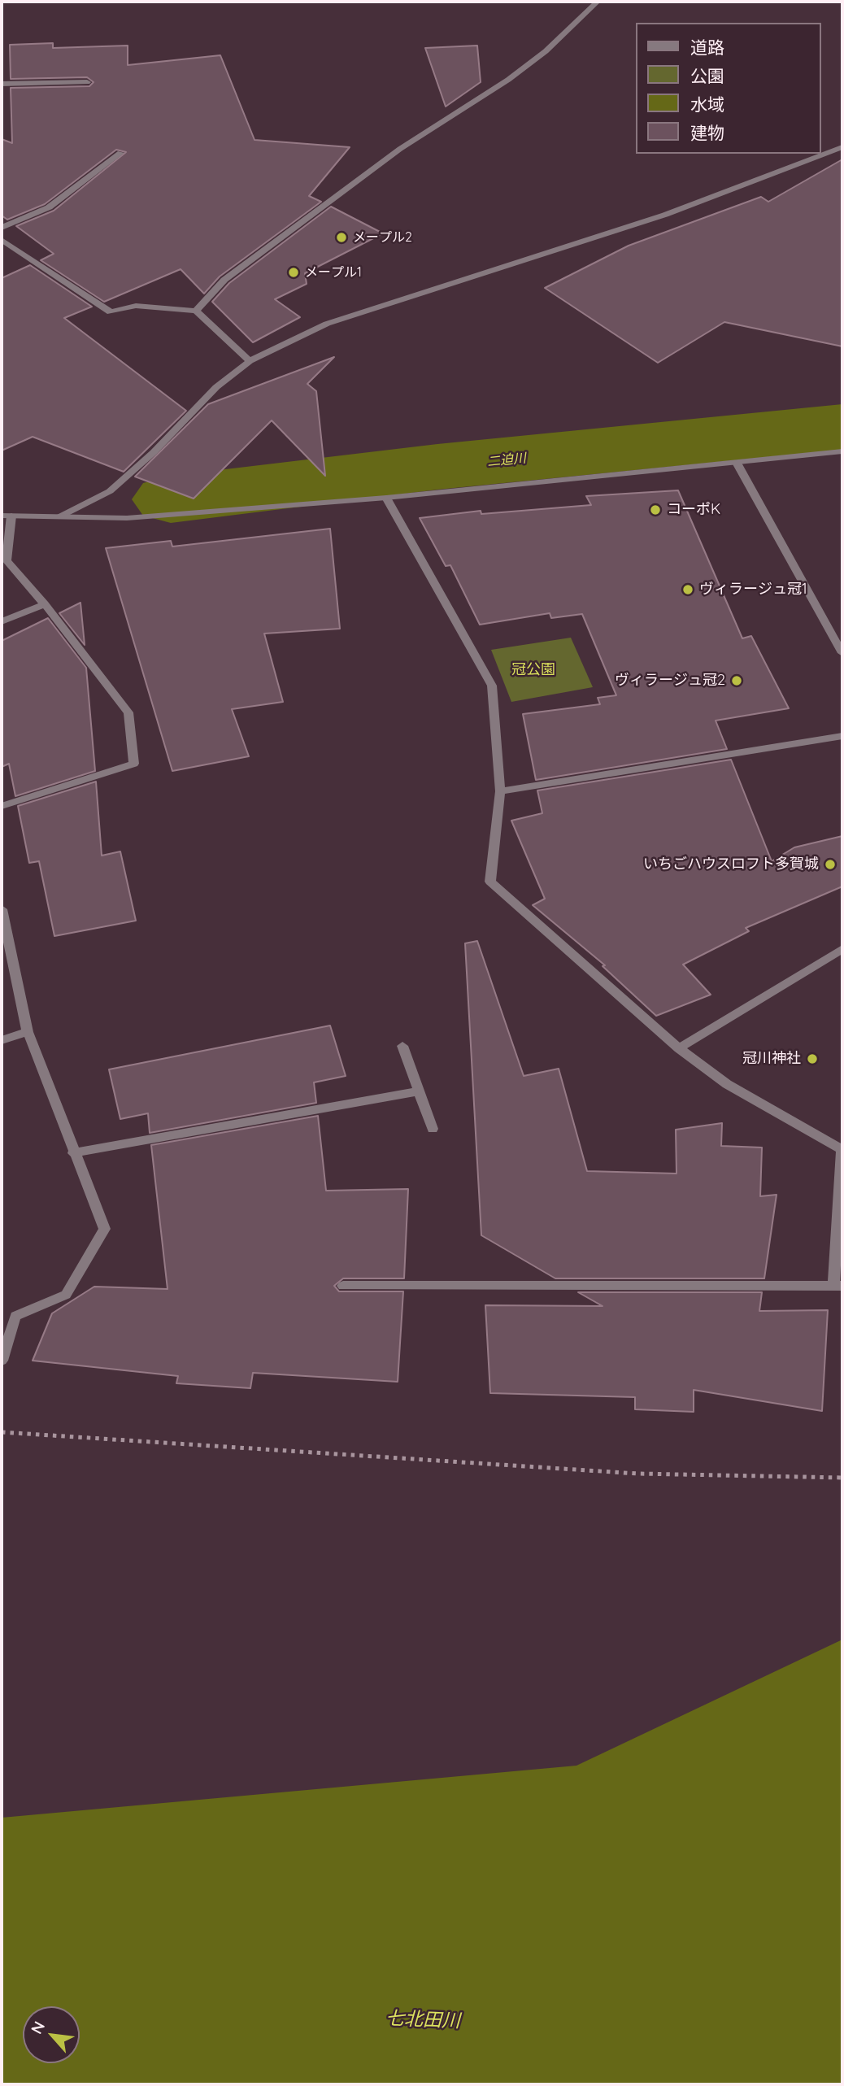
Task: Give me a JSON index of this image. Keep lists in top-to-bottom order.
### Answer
{
  "water": ["二迫川", "七北田川"],
  "parks": ["冠公園"],
  "places": [
    "メープル2",
    "メープル1",
    "コーポK",
    "ヴィラージュ冠1",
    "ヴィラージュ冠2",
    "いちごハウスロフト多賀城",
    "冠川神社"
  ],
  "legend": [
    "道路",
    "公園",
    "水域",
    "建物"
  ],
  "north": "top left"
}
